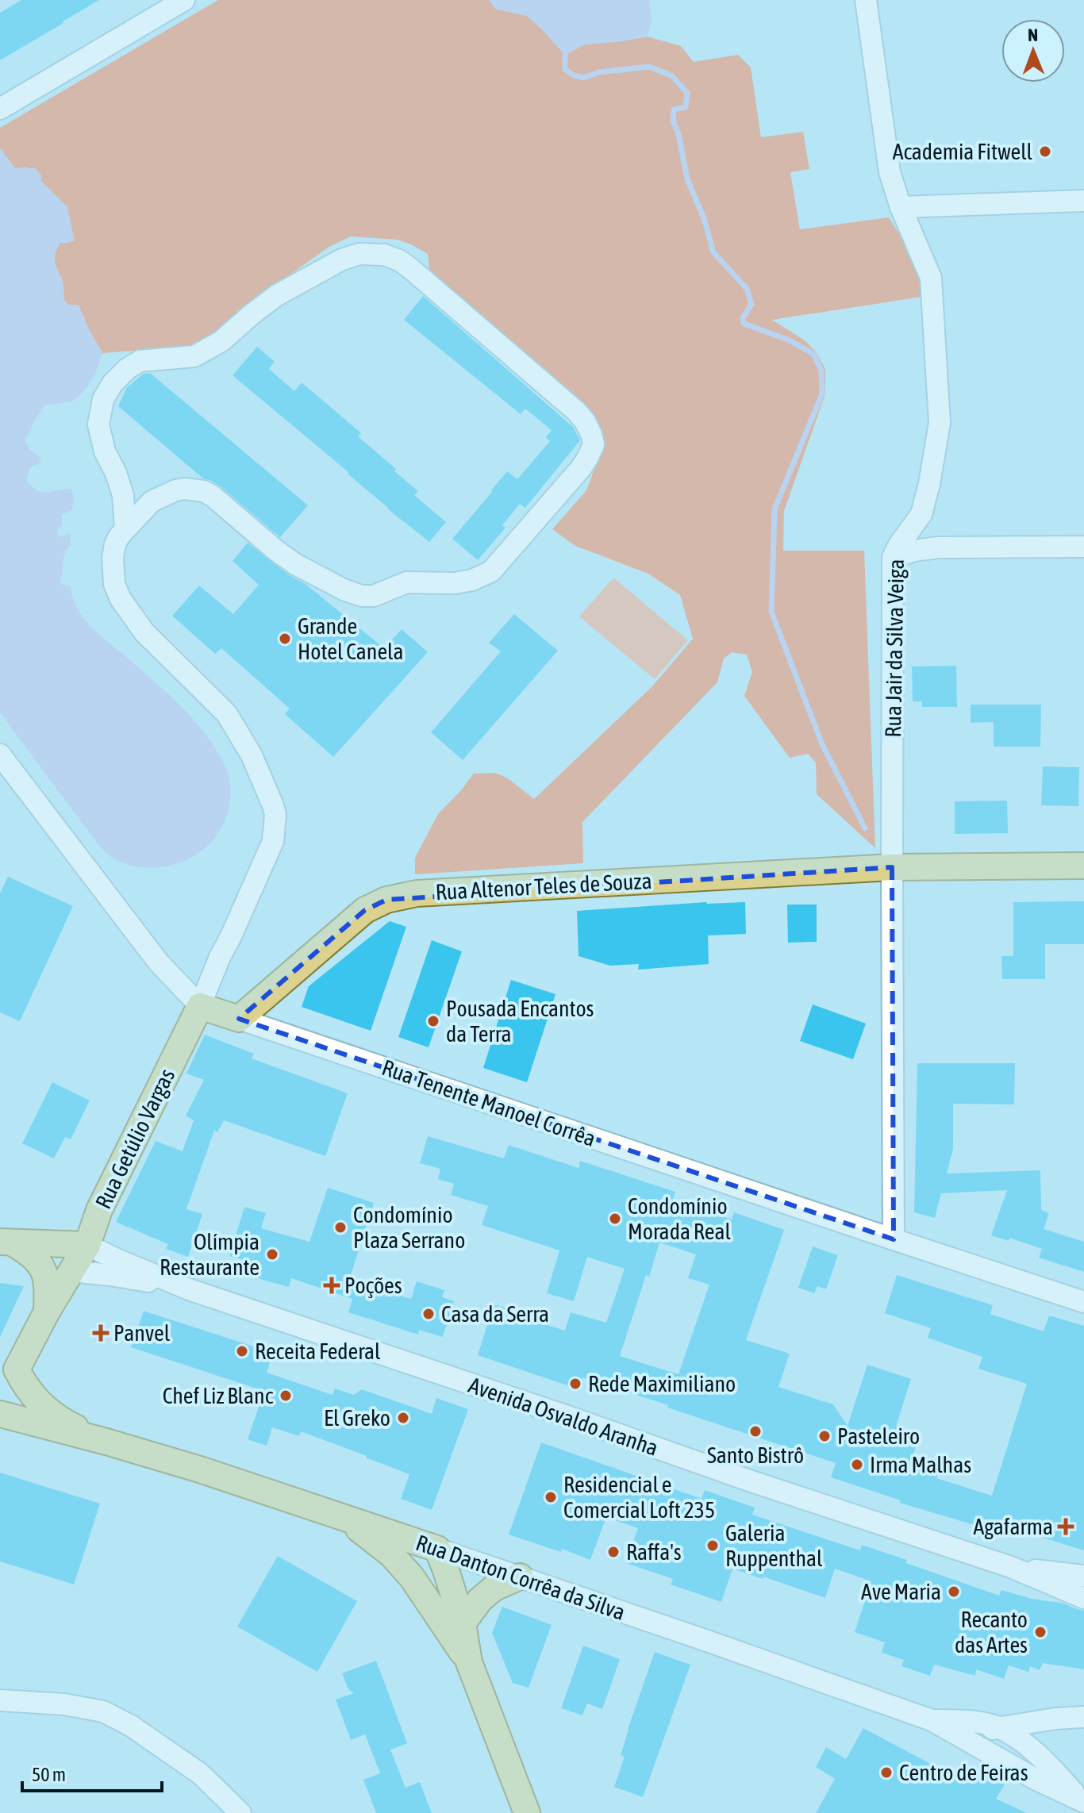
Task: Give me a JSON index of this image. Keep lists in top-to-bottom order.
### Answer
{
  "streets": {
    "main road": [
      "Rua Altenor Teles de Souza",
      "Rua Tenente Manoel Corrêa",
      "Rua Getúlio Vargas",
      "Avenida Osvaldo Aranha",
      "Rua Danton Corrêa da Silva"
    ],
    "street": ["Rua Jair da Silva Veiga"]
  },
  "crossings": [
    ["Rua Jair da Silva Veiga", "Rua Altenor Teles de Souza"],
    ["Rua Jair da Silva Veiga", "Rua Tenente Manoel Corrêa"],
    ["Rua Altenor Teles de Souza", "Rua Tenente Manoel Corrêa"],
    ["Rua Tenente Manoel Corrêa", "Rua Getúlio Vargas"],
    ["Rua Getúlio Vargas", "Avenida Osvaldo Aranha"]
  ],
  "places": {
    "other": [
      "Academia Fitwell",
      "Grande Hotel Canela",
      "Pousada Encantos da Terra",
      "Condomínio Morada Real",
      "Condomínio Plaza Serrano",
      "Olímpia Restaurante",
      "Casa da Serra",
      "Receita Federal",
      "Rede Maximiliano",
      "Chef Liz Blanc",
      "El Greko",
      "Santo Bistrô",
      "Pasteleiro",
      "Irma Malhas",
      "Residencial e Comercial Loft 235",
      "Galeria Ruppenthal",
      "Raffa's",
      "Ave Maria",
      "Recanto das Artes",
      "Centro de Feiras"
    ],
    "health": ["Poções", "Panvel", "Agafarma"]
  },
  "scale_bar": "50 m",
  "north": "top"
}
